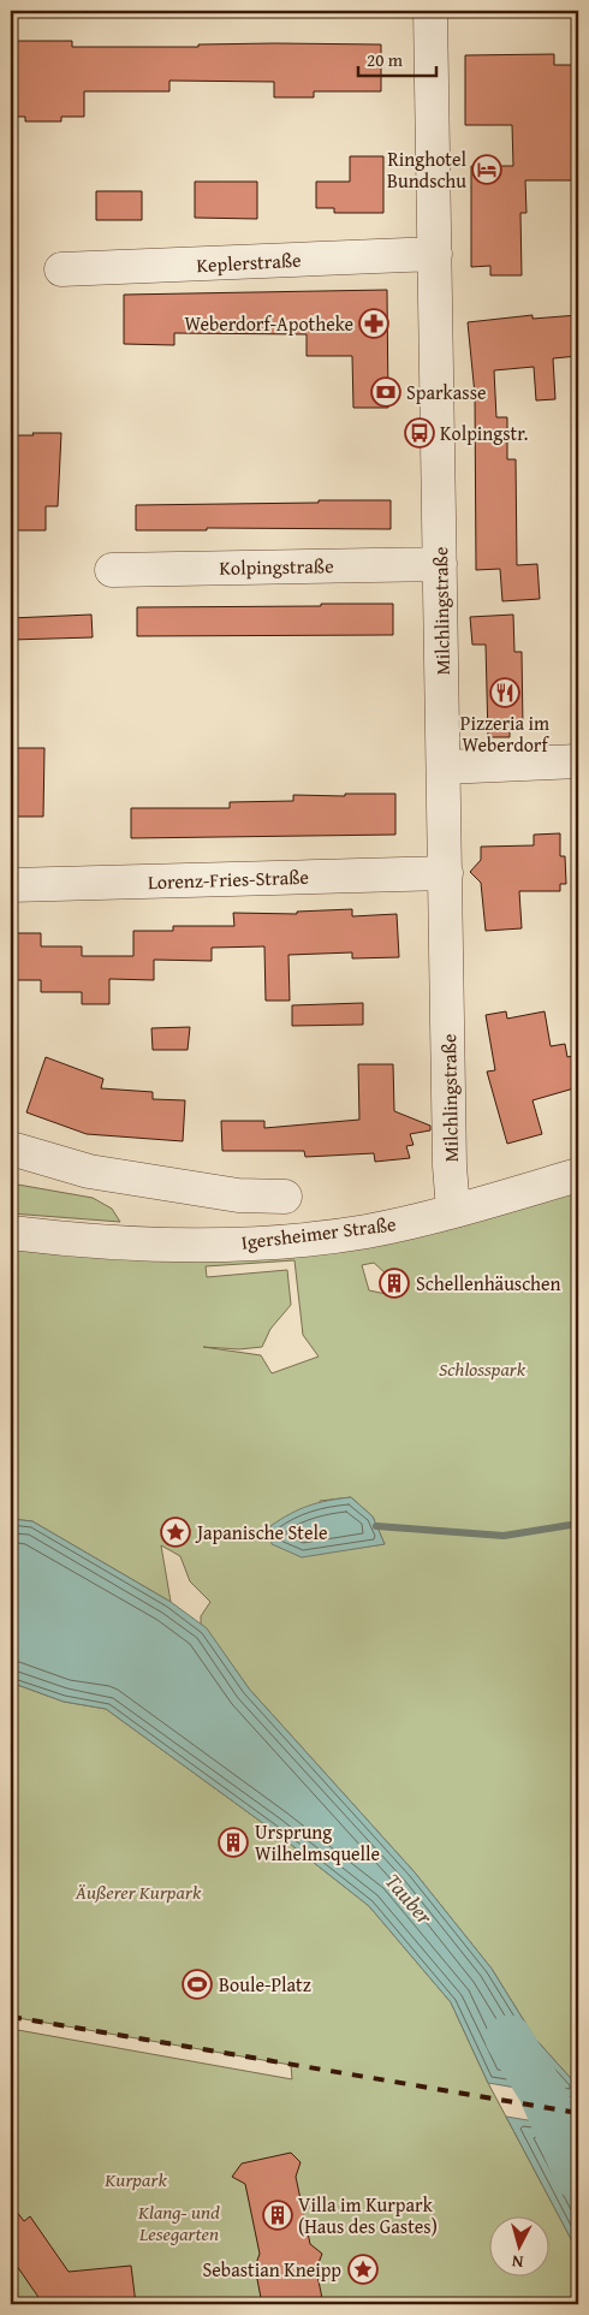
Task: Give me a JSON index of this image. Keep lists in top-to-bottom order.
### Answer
{
  "streets": {
    "street": [
      "Keplerstraße",
      "Kolpingstraße",
      "Milchlingstraße",
      "Lorenz-Fries-Straße",
      "Igersheimer Straße"
    ]
  },
  "crossings": [
    ["Keplerstraße", "Milchlingstraße"],
    ["Kolpingstraße", "Milchlingstraße"],
    ["Milchlingstraße", "Lorenz-Fries-Straße"],
    ["Milchlingstraße", "Igersheimer Straße"]
  ],
  "water": ["Tauber"],
  "parks": [
    "Schlosspark",
    "Äußerer Kurpark",
    "Kurpark",
    "Klang- und Lesegarten"
  ],
  "places": {
    "hotel": ["Ringhotel Bundschu"],
    "pharmacy": ["Weberdorf-Apotheke"],
    "bank": ["Sparkasse"],
    "bus stop": ["Kolpingstr."],
    "restaurant": ["Pizzeria im Weberdorf"],
    "building": ["Schellenhäuschen", "Ursprung Wilhelmsquelle", "Villa im Kurpark (Haus des Gastes)"],
    "place": ["Japanische Stele", "Sebastian Kneipp"],
    "sports": ["Boule-Platz"]
  },
  "scale_bar": "20 m",
  "north": "bottom"
}
